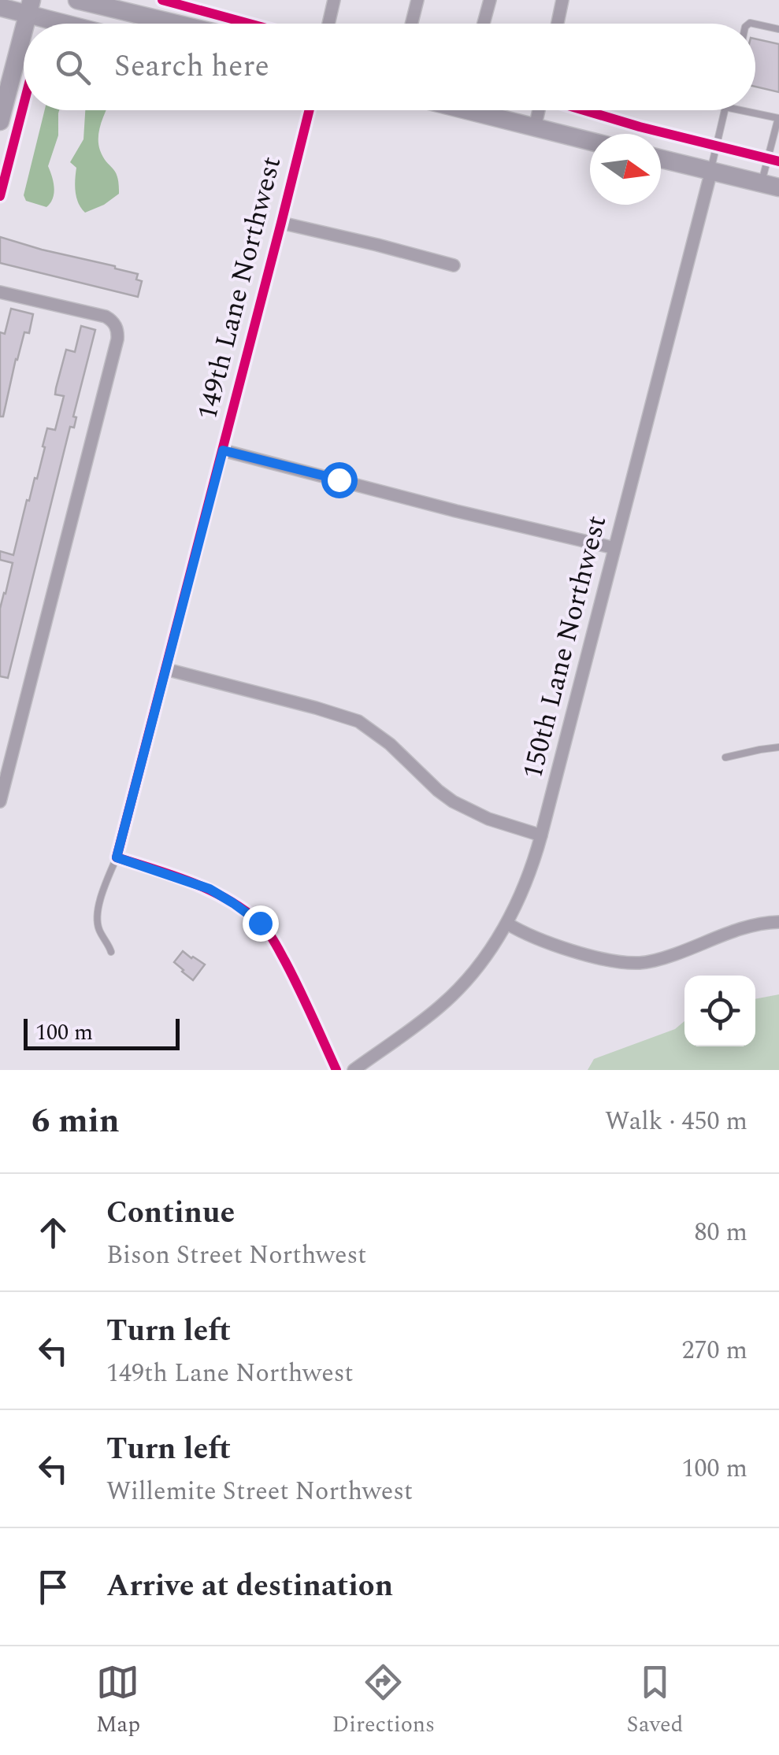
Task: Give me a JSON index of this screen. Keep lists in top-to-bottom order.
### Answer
{
  "streets": {
    "street": ["149th Lane Northwest", "150th Lane Northwest"]
  },
  "scale_bar": "100 m",
  "north": "right",
  "page": {
    "search": "Search here",
    "scale": "100 m",
    "heading": ["6 min", "Walk · 450 m"],
    "list": [
      ["Continue", "Bison Street Northwest", "80 m"],
      ["Turn left", "149th Lane Northwest", "270 m"],
      ["Turn left", "Willemite Street Northwest", "100 m"],
      "Arrive at destination"
    ],
    "nav": ["Map", "Directions", "Saved"]
  }
}
